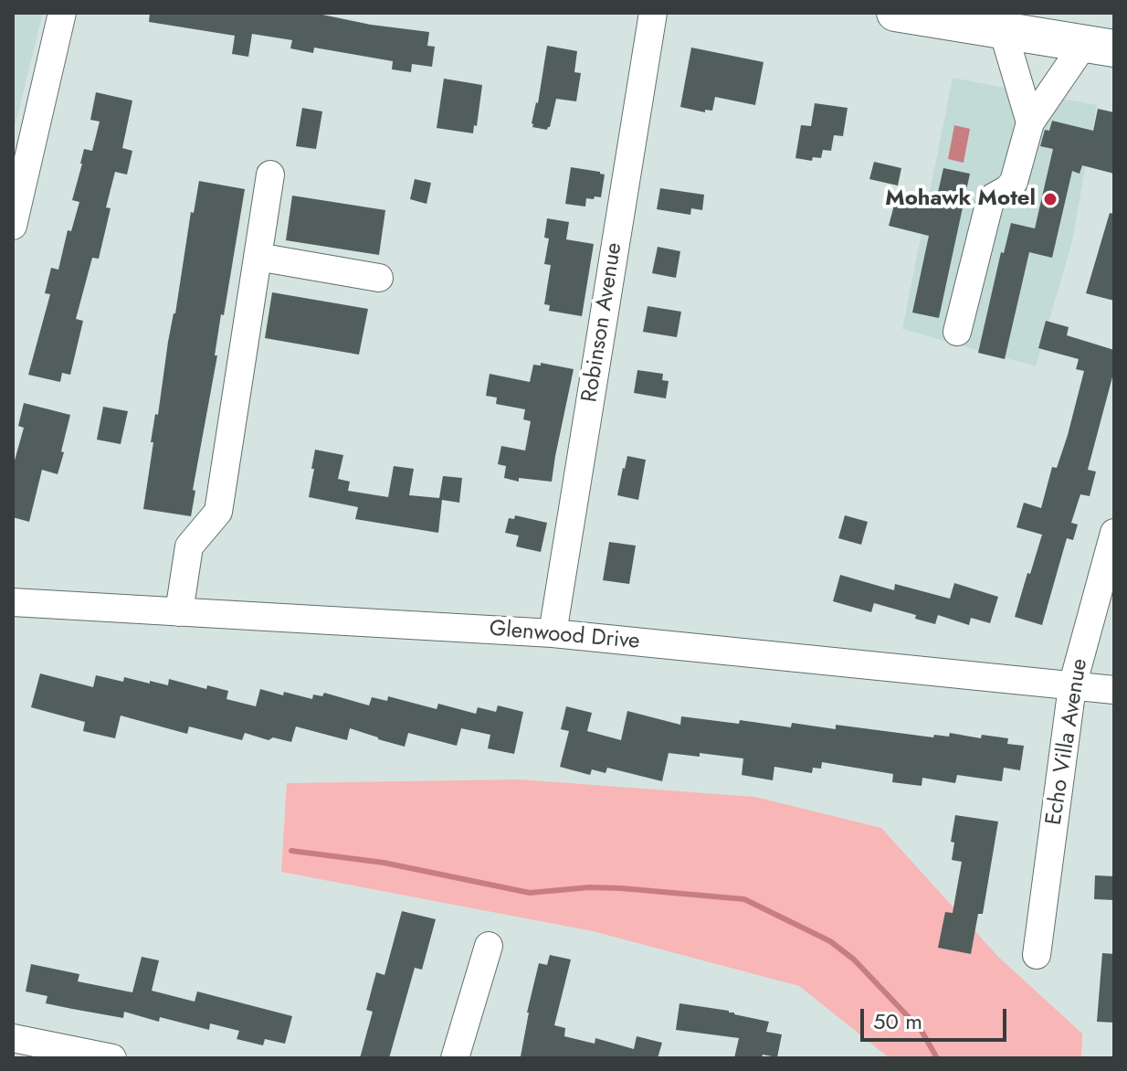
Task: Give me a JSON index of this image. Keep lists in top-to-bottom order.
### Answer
{
  "streets": {
    "street": ["Robinson Avenue", "Glenwood Drive", "Echo Villa Avenue"]
  },
  "crossings": [
    ["Robinson Avenue", "Glenwood Drive"],
    ["Glenwood Drive", "Echo Villa Avenue"]
  ],
  "places": ["Mohawk Motel"],
  "scale_bar": "50 m"
}
